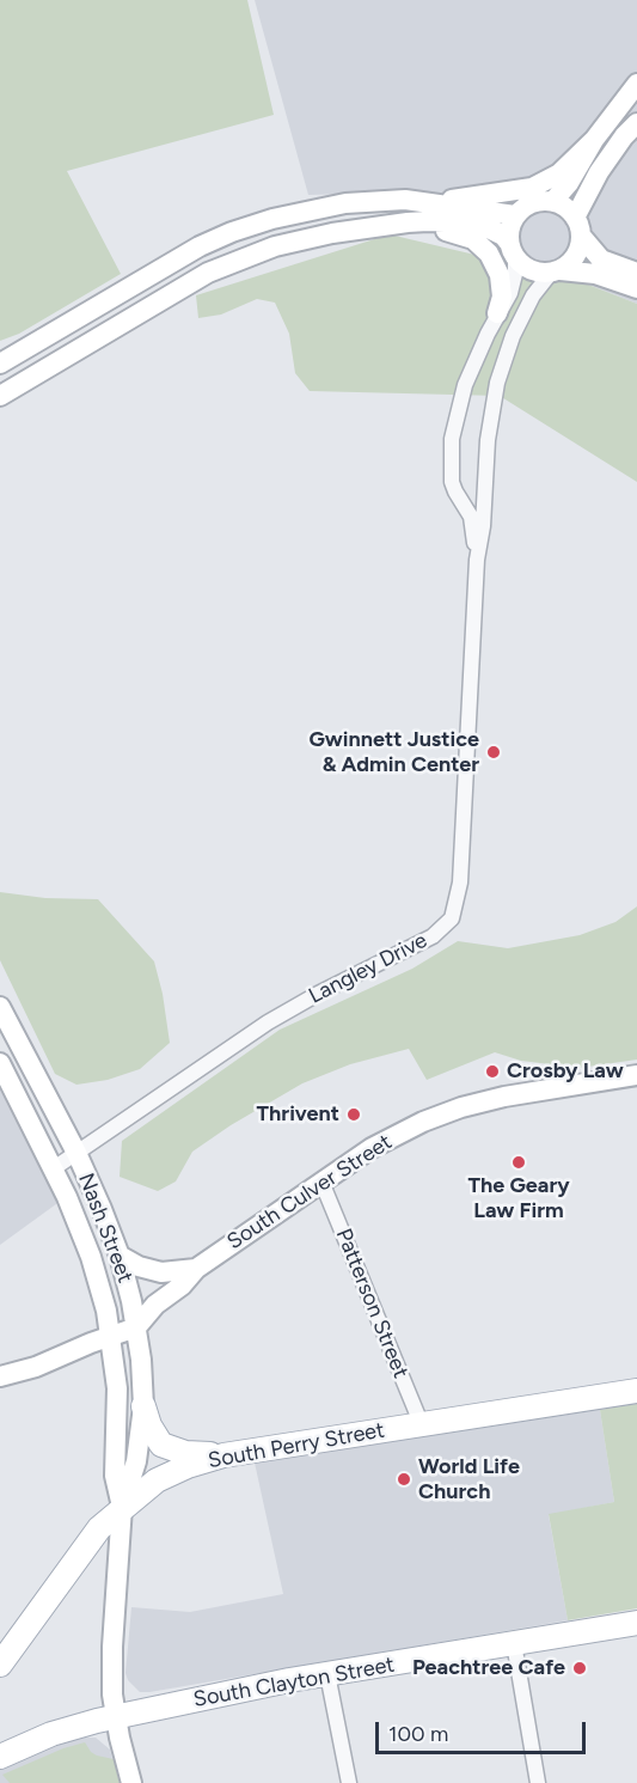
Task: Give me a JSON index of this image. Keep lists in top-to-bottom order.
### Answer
{
  "streets": {
    "main road": ["South Perry Street", "South Clayton Street"],
    "street": [
      "Langley Drive",
      "South Culver Street",
      "Nash Street",
      "Patterson Street"
    ]
  },
  "crossings": [
    ["Langley Drive", "Nash Street"],
    ["South Culver Street", "Nash Street"],
    ["South Culver Street", "Patterson Street"],
    ["Nash Street", "South Perry Street"],
    ["Nash Street", "South Clayton Street"],
    ["Patterson Street", "South Perry Street"]
  ],
  "places": [
    "Gwinnett Justice & Admin Center",
    "Crosby Law",
    "Thrivent",
    "The Geary Law Firm",
    "World Life Church",
    "Peachtree Cafe"
  ],
  "scale_bar": "100 m"
}
